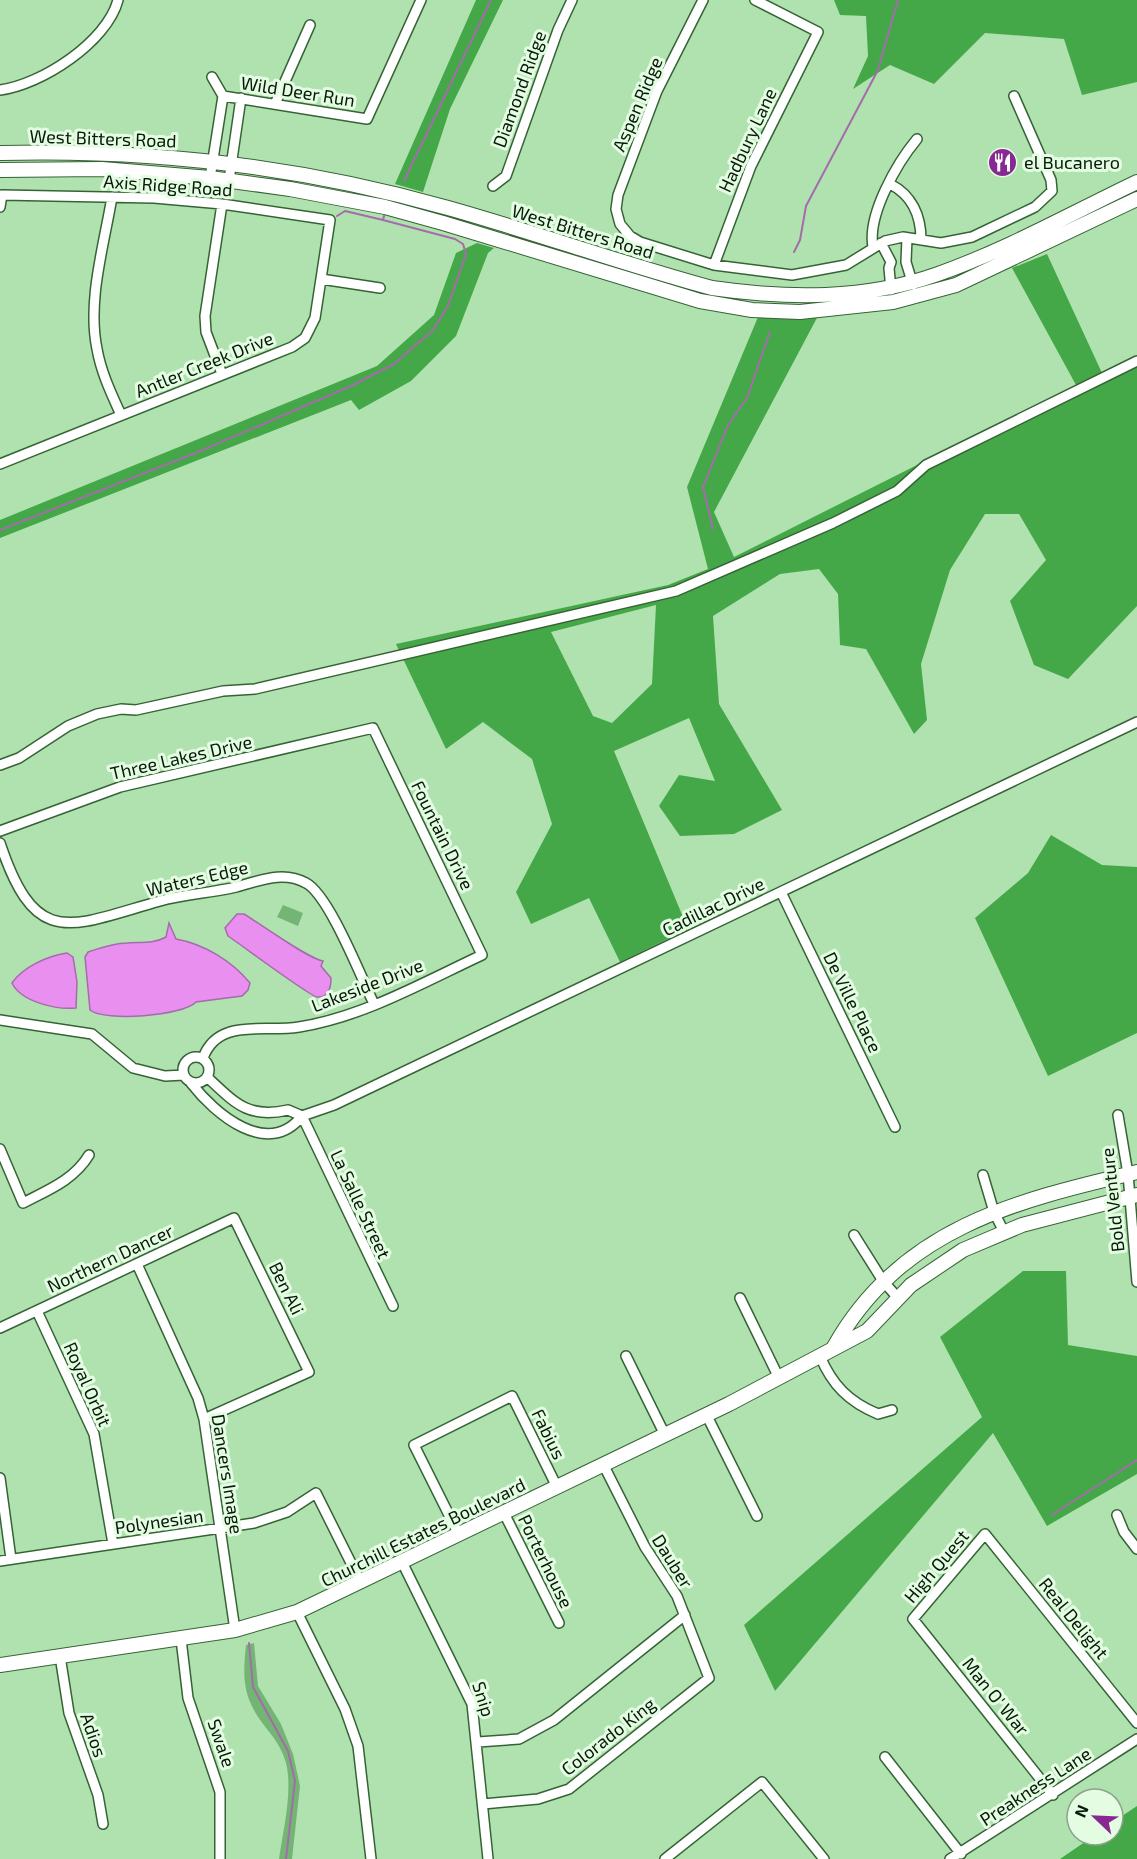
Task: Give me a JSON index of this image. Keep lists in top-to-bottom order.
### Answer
{
  "streets": {
    "main road": ["West Bitters Road", "Churchill Estates Boulevard"],
    "street": [
      "Diamond Ridge",
      "Wild Deer Run",
      "Aspen Ridge",
      "Hadbury Lane",
      "Axis Ridge Road",
      "Antler Creek Drive",
      "Three Lakes Drive",
      "Fountain Drive",
      "Waters Edge",
      "Cadillac Drive",
      "Lakeside Drive",
      "De Ville Place",
      "Bold Venture",
      "La Salle Street",
      "Northern Dancer",
      "Ben Ali",
      "Royal Orbit",
      "Fabius",
      "Dancers Image",
      "Polynesian",
      "Porterhouse",
      "Dauber",
      "High Quest",
      "Real Delight",
      "Man O' War",
      "Snip",
      "Adios",
      "Colorado King",
      "Swale",
      "Preakness Lane"
    ]
  },
  "crossings": [
    ["Aspen Ridge", "Hadbury Lane"],
    ["Axis Ridge Road", "Antler Creek Drive"],
    ["Three Lakes Drive", "Fountain Drive"],
    ["Fountain Drive", "Lakeside Drive"],
    ["Waters Edge", "Lakeside Drive"],
    ["Cadillac Drive", "De Ville Place"],
    ["Cadillac Drive", "La Salle Street"],
    ["Bold Venture", "Churchill Estates Boulevard"],
    ["Northern Dancer", "Ben Ali"],
    ["Northern Dancer", "Royal Orbit"],
    ["Northern Dancer", "Dancers Image"],
    ["Ben Ali", "Dancers Image"],
    ["Royal Orbit", "Polynesian"],
    ["Fabius", "Churchill Estates Boulevard"],
    ["Dancers Image", "Polynesian"],
    ["Dancers Image", "Churchill Estates Boulevard"],
    ["Polynesian", "Churchill Estates Boulevard"],
    ["Churchill Estates Boulevard", "Porterhouse"],
    ["Churchill Estates Boulevard", "Dauber"],
    ["Churchill Estates Boulevard", "Snip"],
    ["Churchill Estates Boulevard", "Adios"],
    ["Churchill Estates Boulevard", "Swale"],
    ["Dauber", "Colorado King"],
    ["High Quest", "Real Delight"],
    ["High Quest", "Man O' War"],
    ["Man O' War", "Preakness Lane"],
    ["Snip", "Colorado King"]
  ],
  "places": {
    "restaurant": ["el Bucanero"]
  },
  "north": "top left"
}
